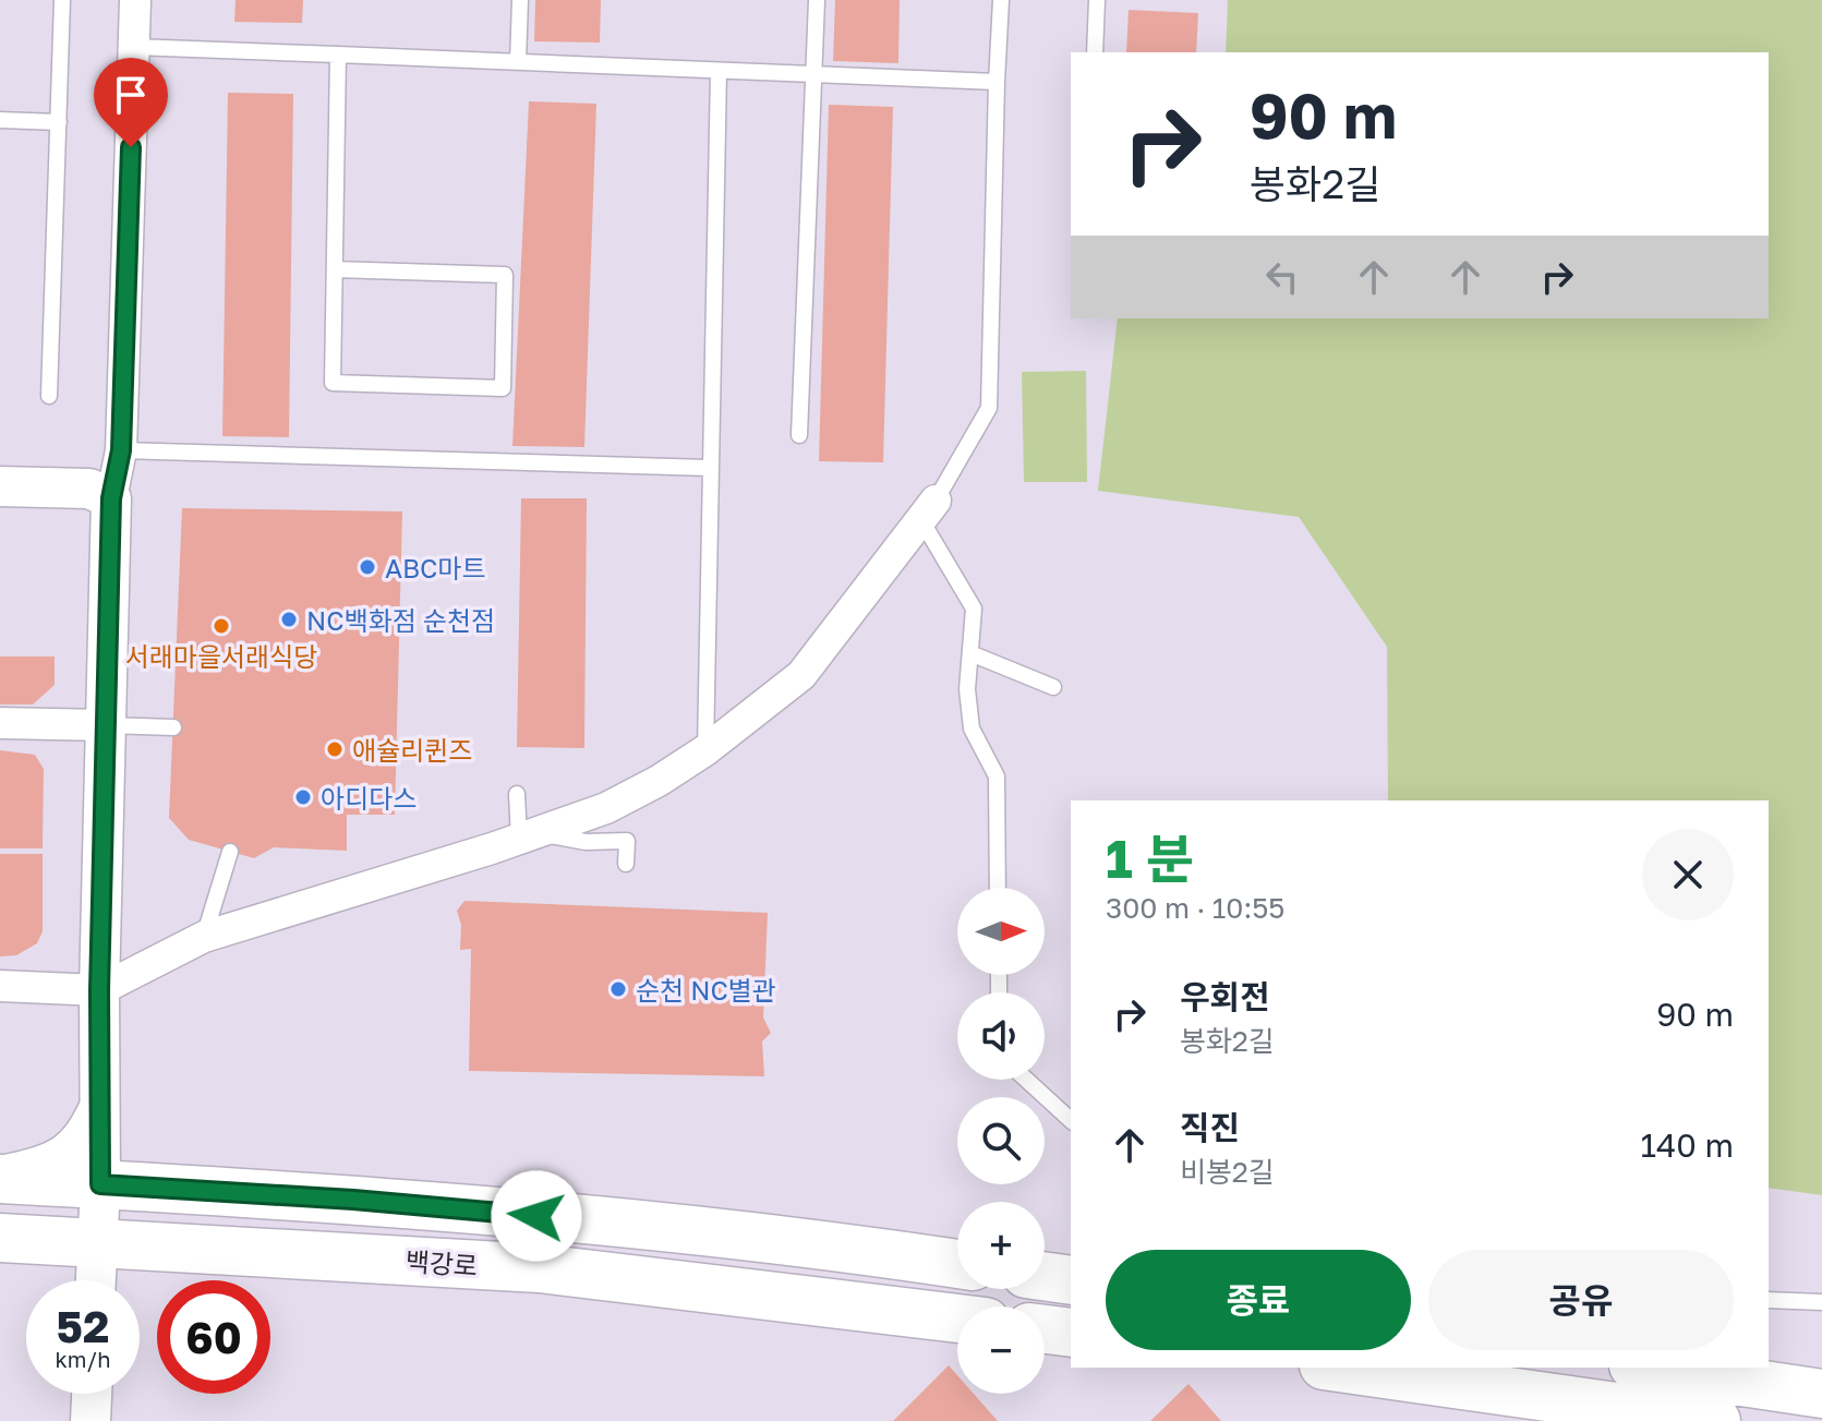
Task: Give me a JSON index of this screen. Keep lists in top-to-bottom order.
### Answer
{
  "streets": {
    "main road": ["백강로"]
  },
  "places": [
    "ABC마트",
    "NC백화점 순천점",
    "서래마을서래식당",
    "애슐리퀸즈",
    "아디다스",
    "순천 NC별관"
  ],
  "north": "right",
  "page": {
    "turn": ["90 m", "봉화2길"],
    "heading": ["1 분", "300 m · 10:55"],
    "map_buttons": ["+", "−"],
    "list": [
      {
        "name": "우회전",
        "note": "봉화2길",
        "value": "90 m"
      },
      {
        "name": "직진",
        "note": "비봉2길",
        "value": "140 m"
      }
    ],
    "buttons": ["종료", "공유"],
    "speed": "52 km/h",
    "limit": "60"
  }
}
